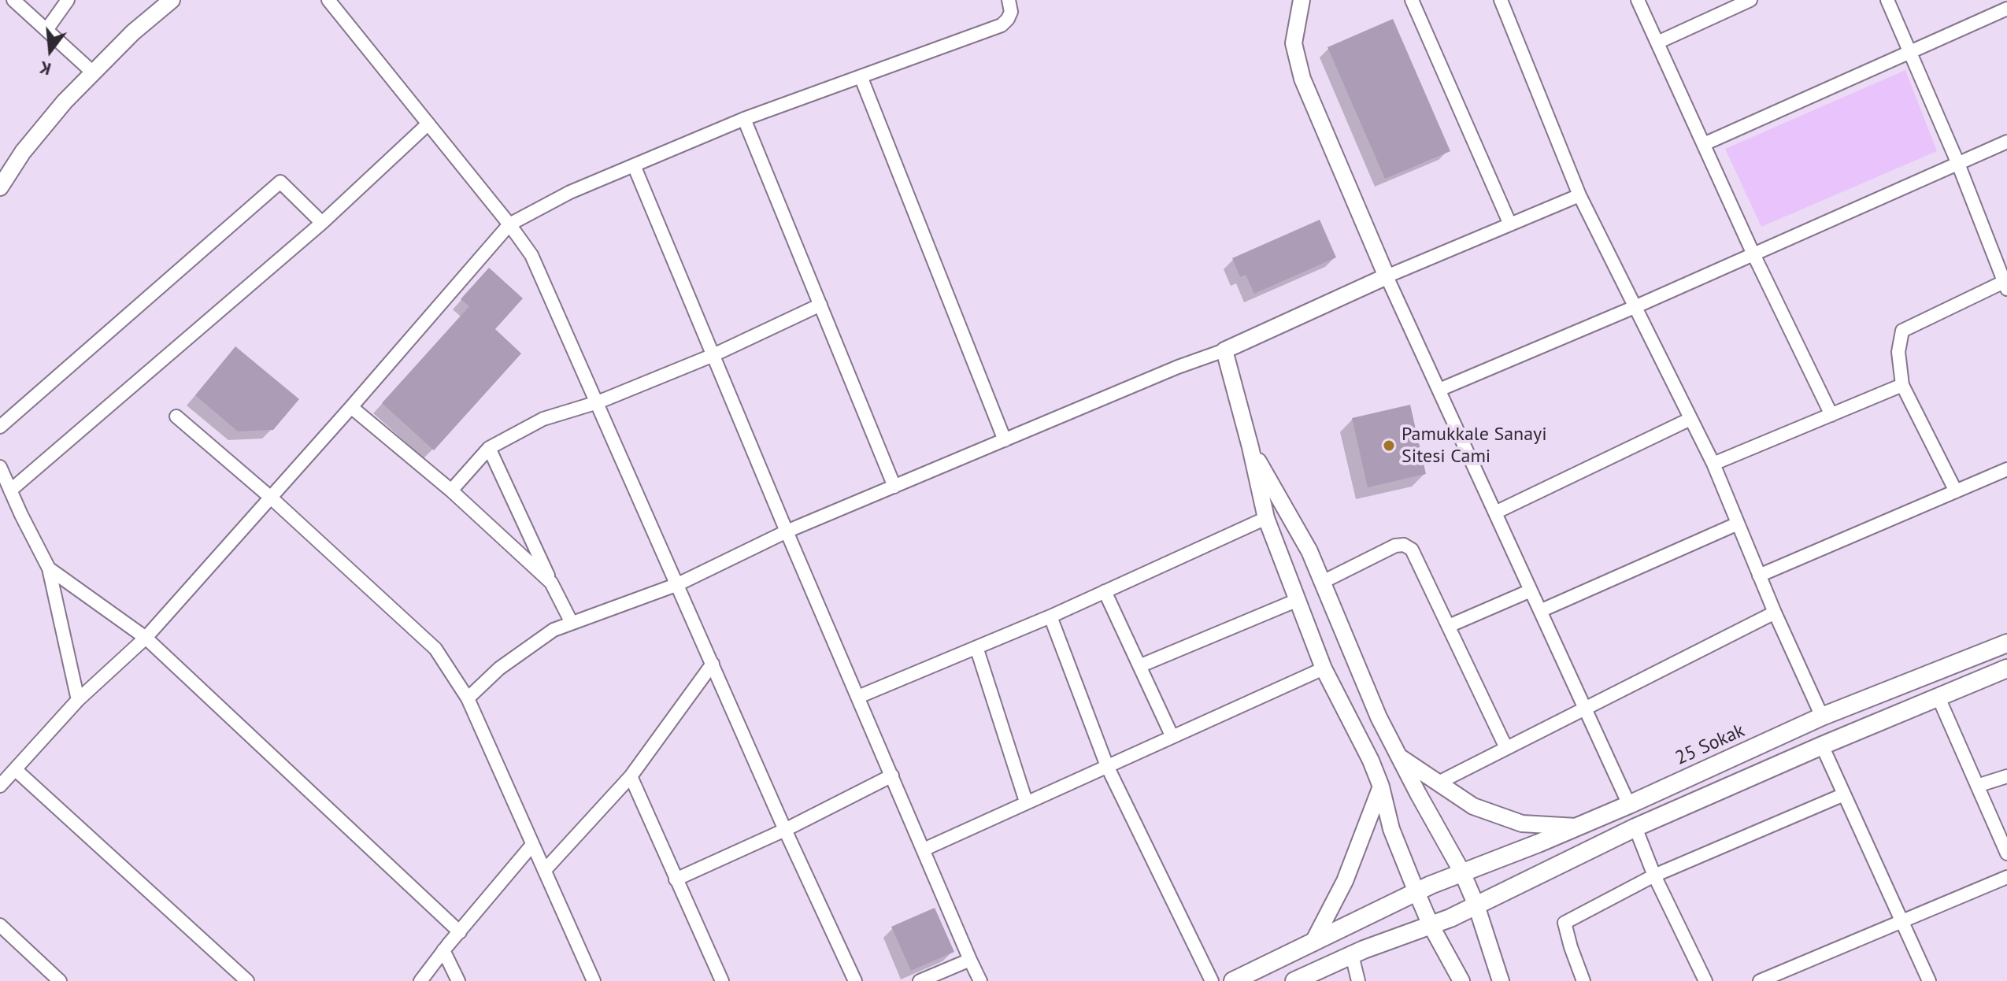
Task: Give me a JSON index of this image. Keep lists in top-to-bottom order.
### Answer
{
  "streets": {
    "main road": ["25 Sokak"]
  },
  "places": ["Pamukkale Sanayi Sitesi Cami"],
  "north": "bottom"
}
